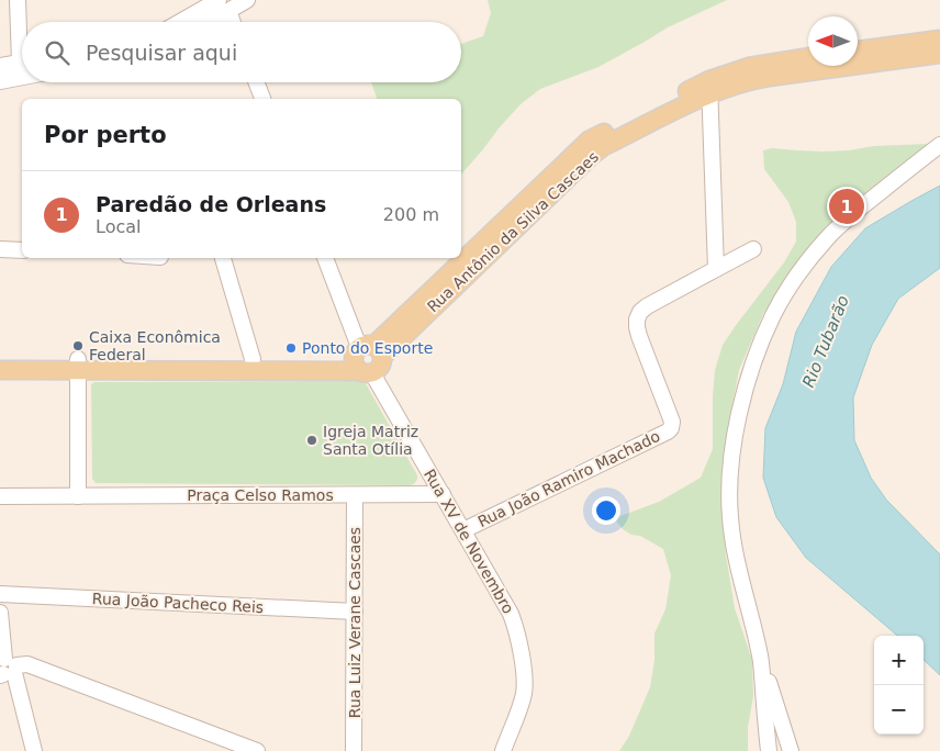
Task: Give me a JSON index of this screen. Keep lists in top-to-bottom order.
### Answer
{
  "streets": {
    "main road": ["Rua Antônio da Silva Cascaes"],
    "street": [
      "Rua João Ramiro Machado",
      "Praça Celso Ramos",
      "Rua XV de Novembro",
      "Rua João Pacheco Reis",
      "Rua Luiz Verane Cascaes"
    ]
  },
  "crossings": [
    ["Rua Antônio da Silva Cascaes", "Rua XV de Novembro"],
    ["Rua João Ramiro Machado", "Rua XV de Novembro"],
    ["Praça Celso Ramos", "Rua XV de Novembro"],
    ["Praça Celso Ramos", "Rua Luiz Verane Cascaes"],
    ["Rua João Pacheco Reis", "Rua Luiz Verane Cascaes"]
  ],
  "water": ["Rio Tubarão"],
  "places": ["Caixa Econômica Federal", "Ponto do Esporte", "Igreja Matriz Santa Otília"],
  "north": "left",
  "page": {
    "search": "Pesquisar aqui",
    "heading": "Por perto",
    "list": [
      {
        "mark": "1",
        "name": "Paredão de Orleans",
        "note": "Local",
        "value": "200 m"
      }
    ],
    "pins": "1",
    "map_buttons": ["+", "−"]
  }
}
